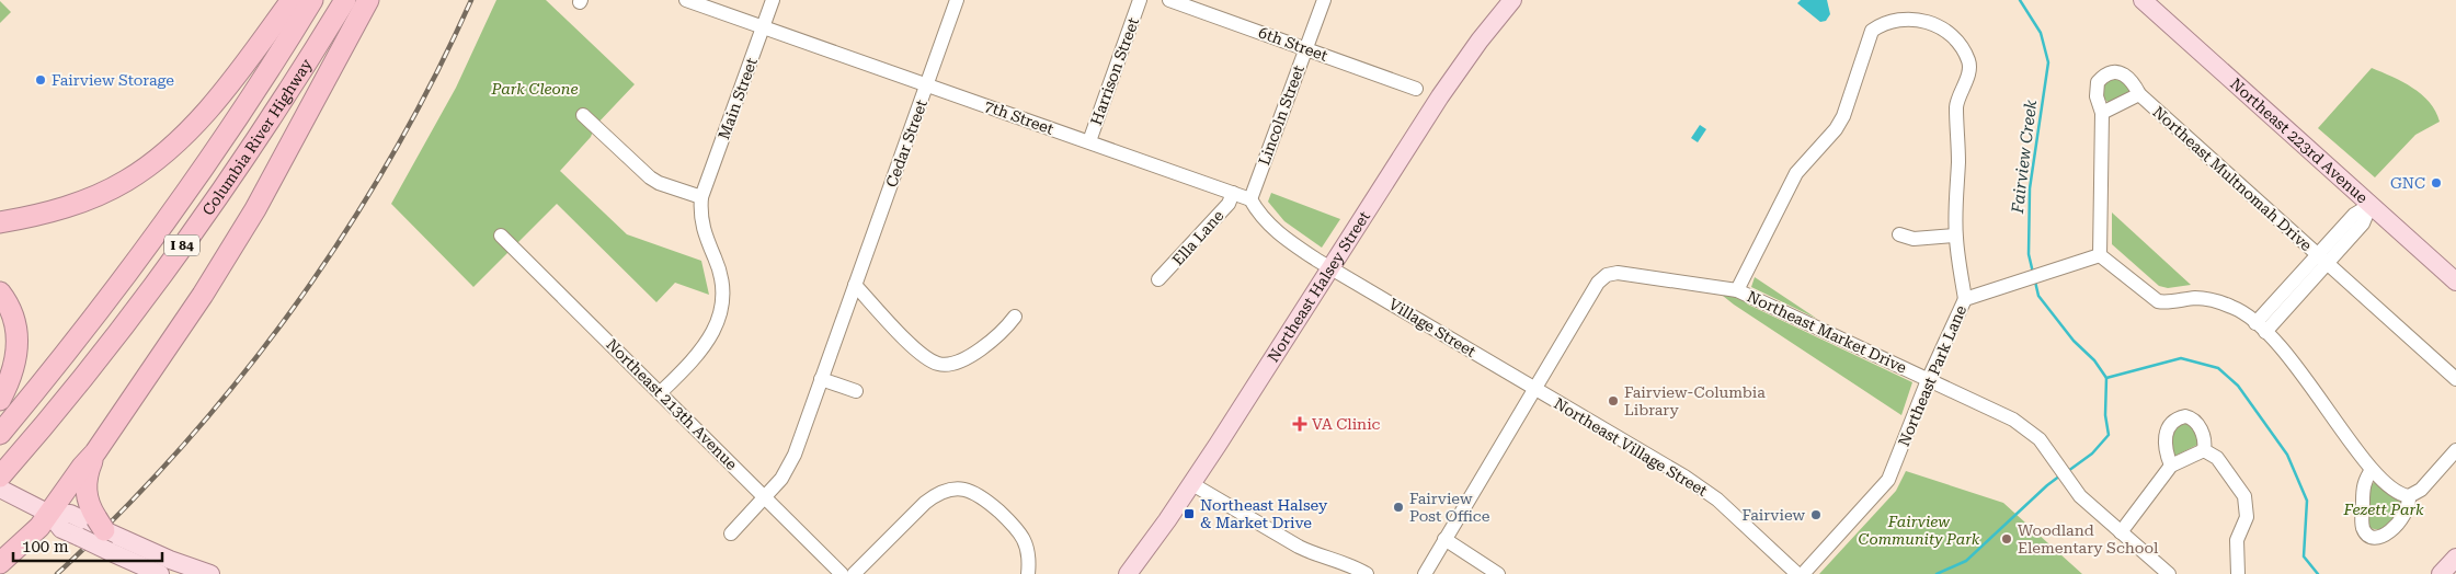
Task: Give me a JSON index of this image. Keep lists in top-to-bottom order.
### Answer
{
  "streets": {
    "highway": ["Columbia River Highway", "I 84"],
    "main road": ["Northeast 223rd Avenue", "Northeast Halsey Street"],
    "street": [
      "6th Street",
      "Harrison Street",
      "Main Street",
      "Lincoln Street",
      "7th Street",
      "Cedar Street",
      "Northeast Multnomah Drive",
      "Ella Lane",
      "Village Street",
      "Northeast Market Drive",
      "Northeast Park Lane",
      "Northeast 213th Avenue",
      "Northeast Village Street"
    ]
  },
  "crossings": [
    ["6th Street", "Lincoln Street"],
    ["Harrison Street", "7th Street"],
    ["Main Street", "7th Street"],
    ["Lincoln Street", "7th Street"],
    ["7th Street", "Cedar Street"],
    ["7th Street", "Ella Lane"],
    ["Cedar Street", "Northeast 213th Avenue"],
    ["Northeast Multnomah Drive", "Northeast Park Lane"],
    ["Northeast Halsey Street", "Village Street"],
    ["Village Street", "Northeast Market Drive"],
    ["Village Street", "Northeast Village Street"],
    ["Northeast Market Drive", "Northeast Park Lane"],
    ["Northeast Market Drive", "Northeast Village Street"]
  ],
  "water": ["Fairview Creek"],
  "parks": ["Park Cleone", "Fezett Park", "Fairview Community Park"],
  "places": {
    "other": [
      "Fairview Storage",
      "GNC",
      "Fairview-Columbia Library",
      "Fairview Post Office",
      "Fairview",
      "Woodland Elementary School"
    ],
    "health": ["VA Clinic"],
    "transit": ["Northeast Halsey & Market Drive"]
  },
  "scale_bar": "100 m"
}
